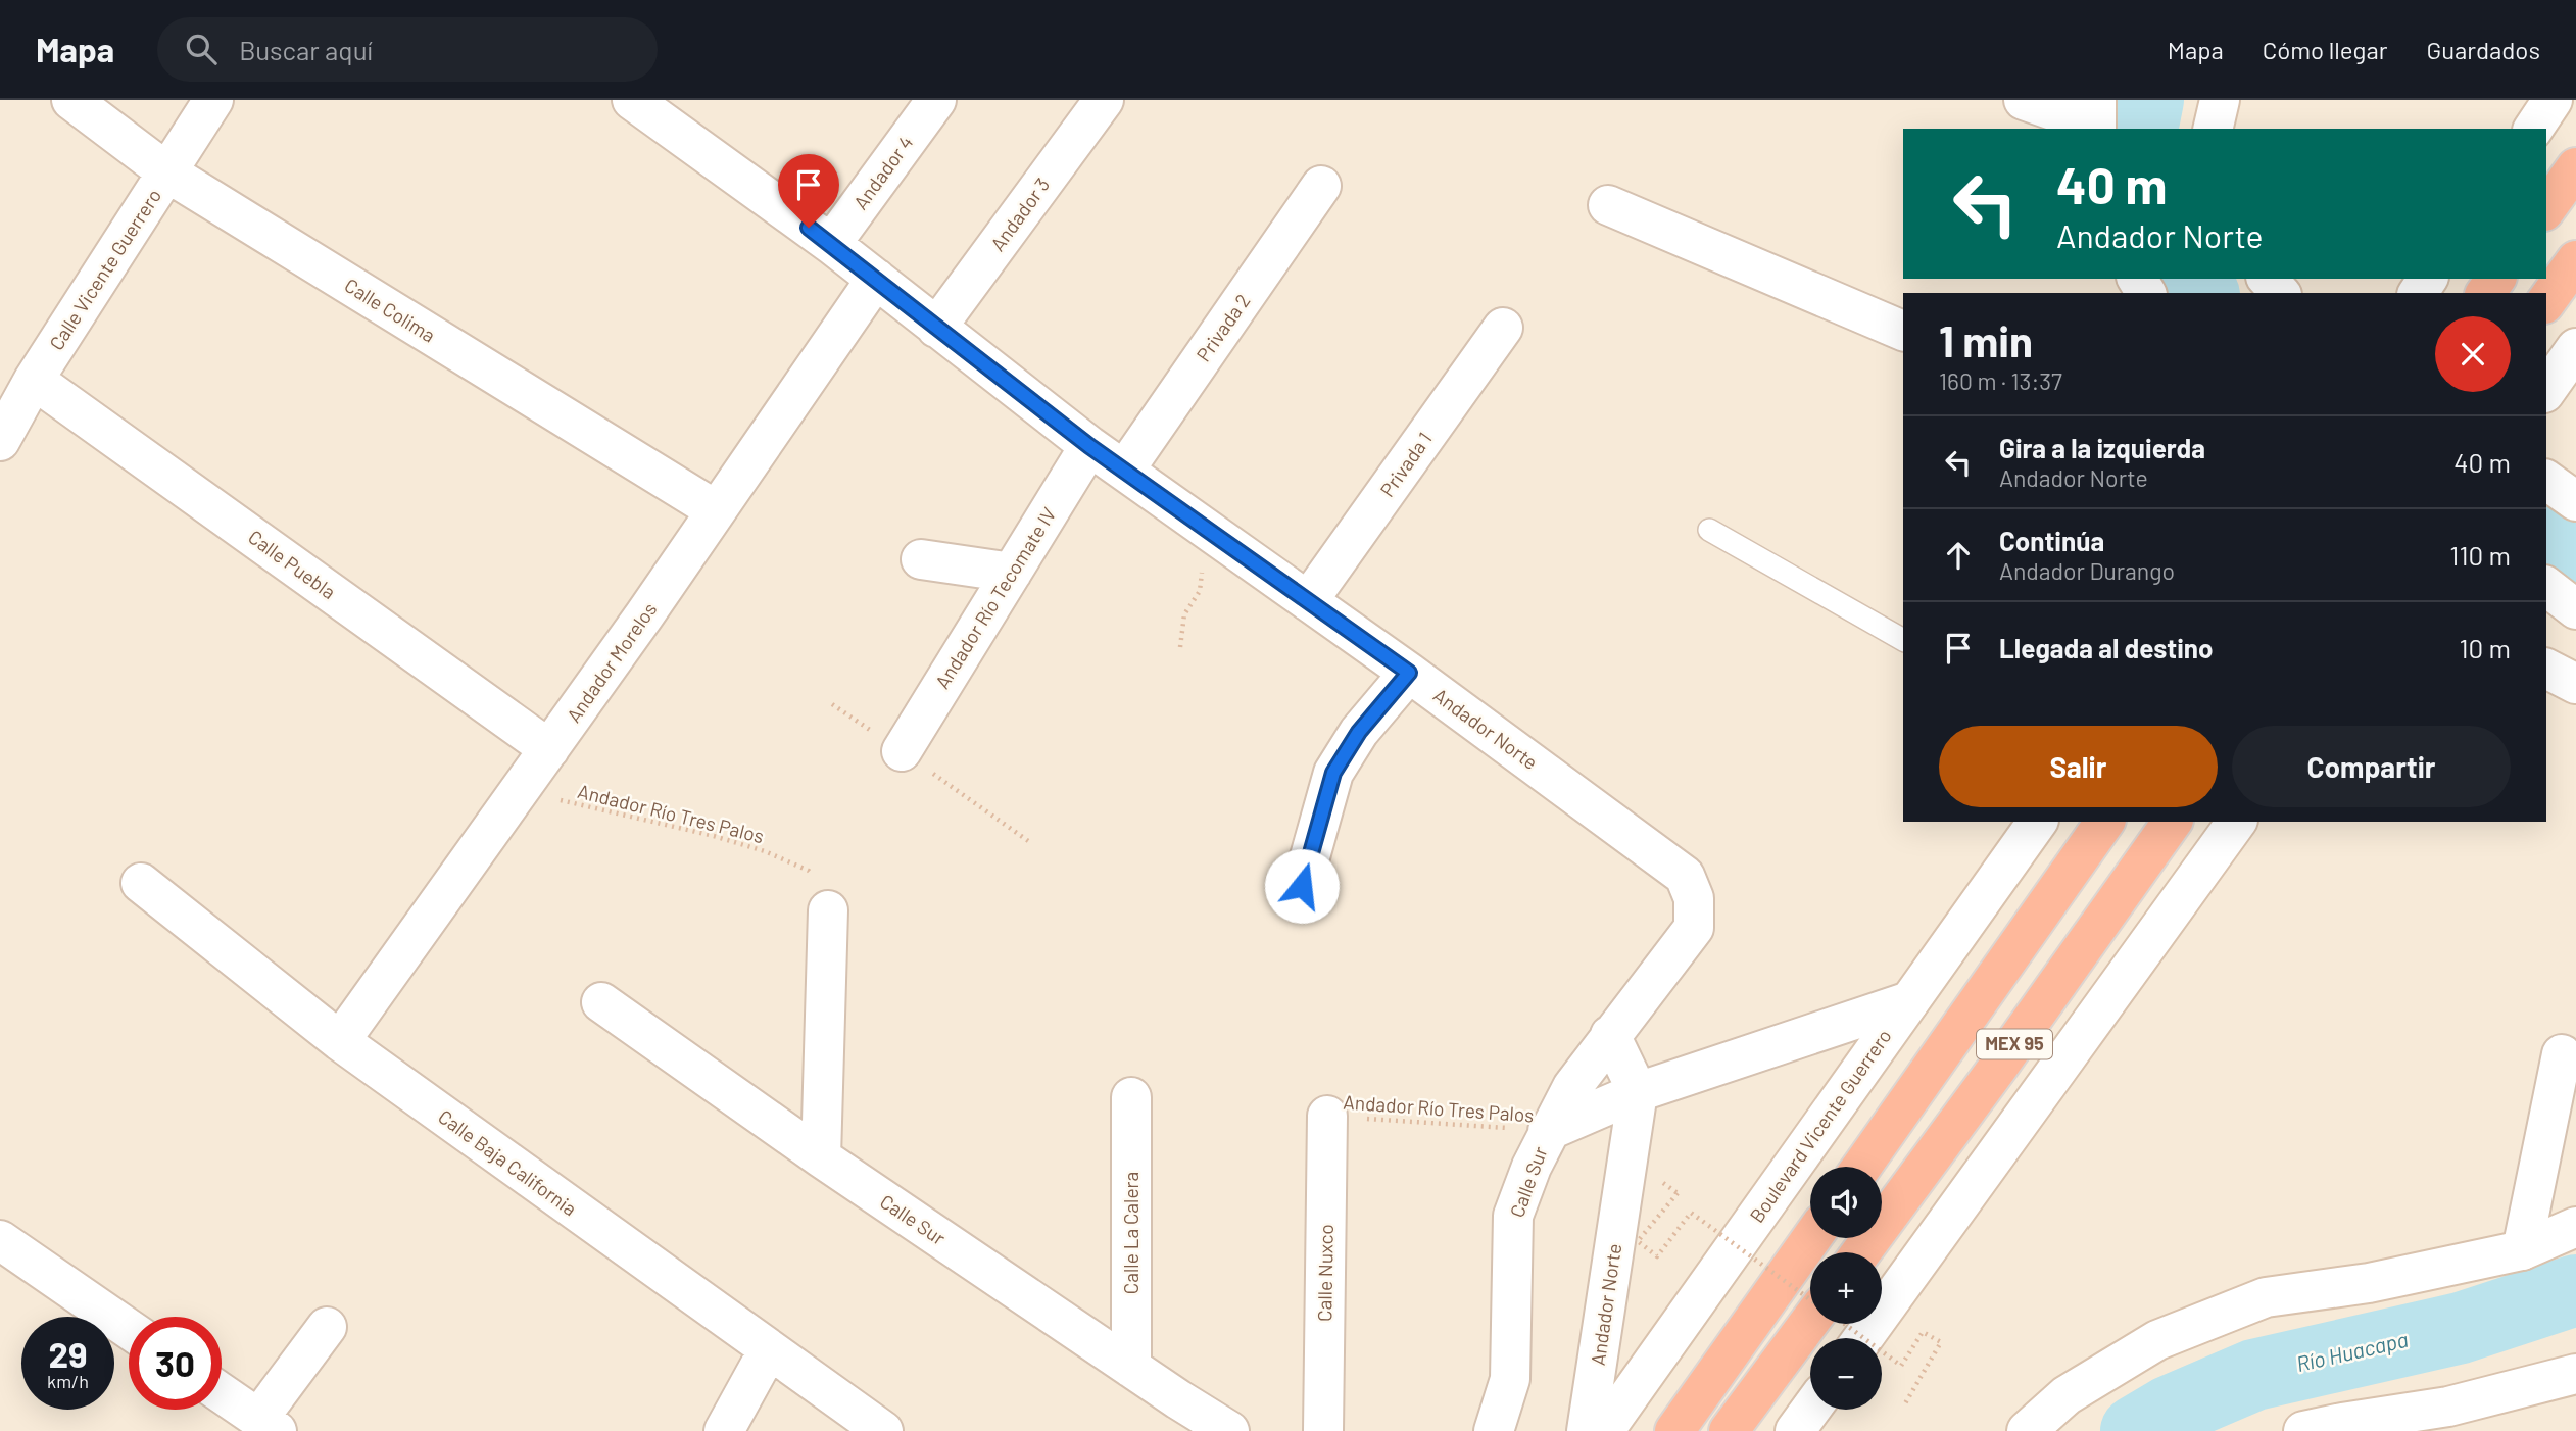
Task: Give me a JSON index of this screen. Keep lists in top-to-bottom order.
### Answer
{
  "streets": {
    "highway": ["MEX 95"],
    "street": [
      "Andador 4",
      "Andador 3",
      "Calle Vicente Guerrero",
      "Calle Colima",
      "Privada 2",
      "Privada 1",
      "Calle Puebla",
      "Andador Río Tecomate IV",
      "Andador Morelos",
      "Andador Norte",
      "Boulevard Vicente Guerrero",
      "Calle Baja California",
      "Calle Sur",
      "Calle La Calera",
      "Calle Nuxco"
    ],
    "path": ["Andador Río Tres Palos"]
  },
  "crossings": [
    ["Andador 4", "Andador Norte"],
    ["Andador 3", "Andador Norte"],
    ["Calle Vicente Guerrero", "Calle Colima"],
    ["Calle Vicente Guerrero", "Calle Puebla"],
    ["Calle Colima", "Andador Morelos"],
    ["Privada 2", "Andador Norte"],
    ["Privada 1", "Andador Norte"],
    ["Calle Puebla", "Andador Morelos"],
    ["Andador Río Tecomate IV", "Andador Norte"],
    ["Andador Morelos", "Andador Norte"],
    ["Andador Morelos", "Andador Río Tres Palos"],
    ["Andador Morelos", "Calle Baja California"],
    ["Andador Norte", "Calle Sur"],
    ["Andador Río Tres Palos", "Calle Sur"],
    ["Andador Río Tres Palos", "Calle Nuxco"],
    ["Calle Sur", "Calle La Calera"]
  ],
  "water": ["Río Huacapa"],
  "page": {
    "header": "Mapa",
    "search": "Buscar aquí",
    "nav": ["Mapa", "Cómo llegar", "Guardados"],
    "turn": ["40 m", "Andador Norte"],
    "heading": ["1 min", "160 m · 13:37"],
    "list": [
      {
        "name": "Gira a la izquierda",
        "note": "Andador Norte",
        "value": "40 m"
      },
      {
        "name": "Continúa",
        "note": "Andador Durango",
        "value": "110 m"
      },
      {
        "name": "Llegada al destino",
        "value": "10 m"
      }
    ],
    "buttons": ["Salir", "Compartir"],
    "map_buttons": ["+", "−"],
    "speed": "29 km/h",
    "limit": "30"
  }
}
